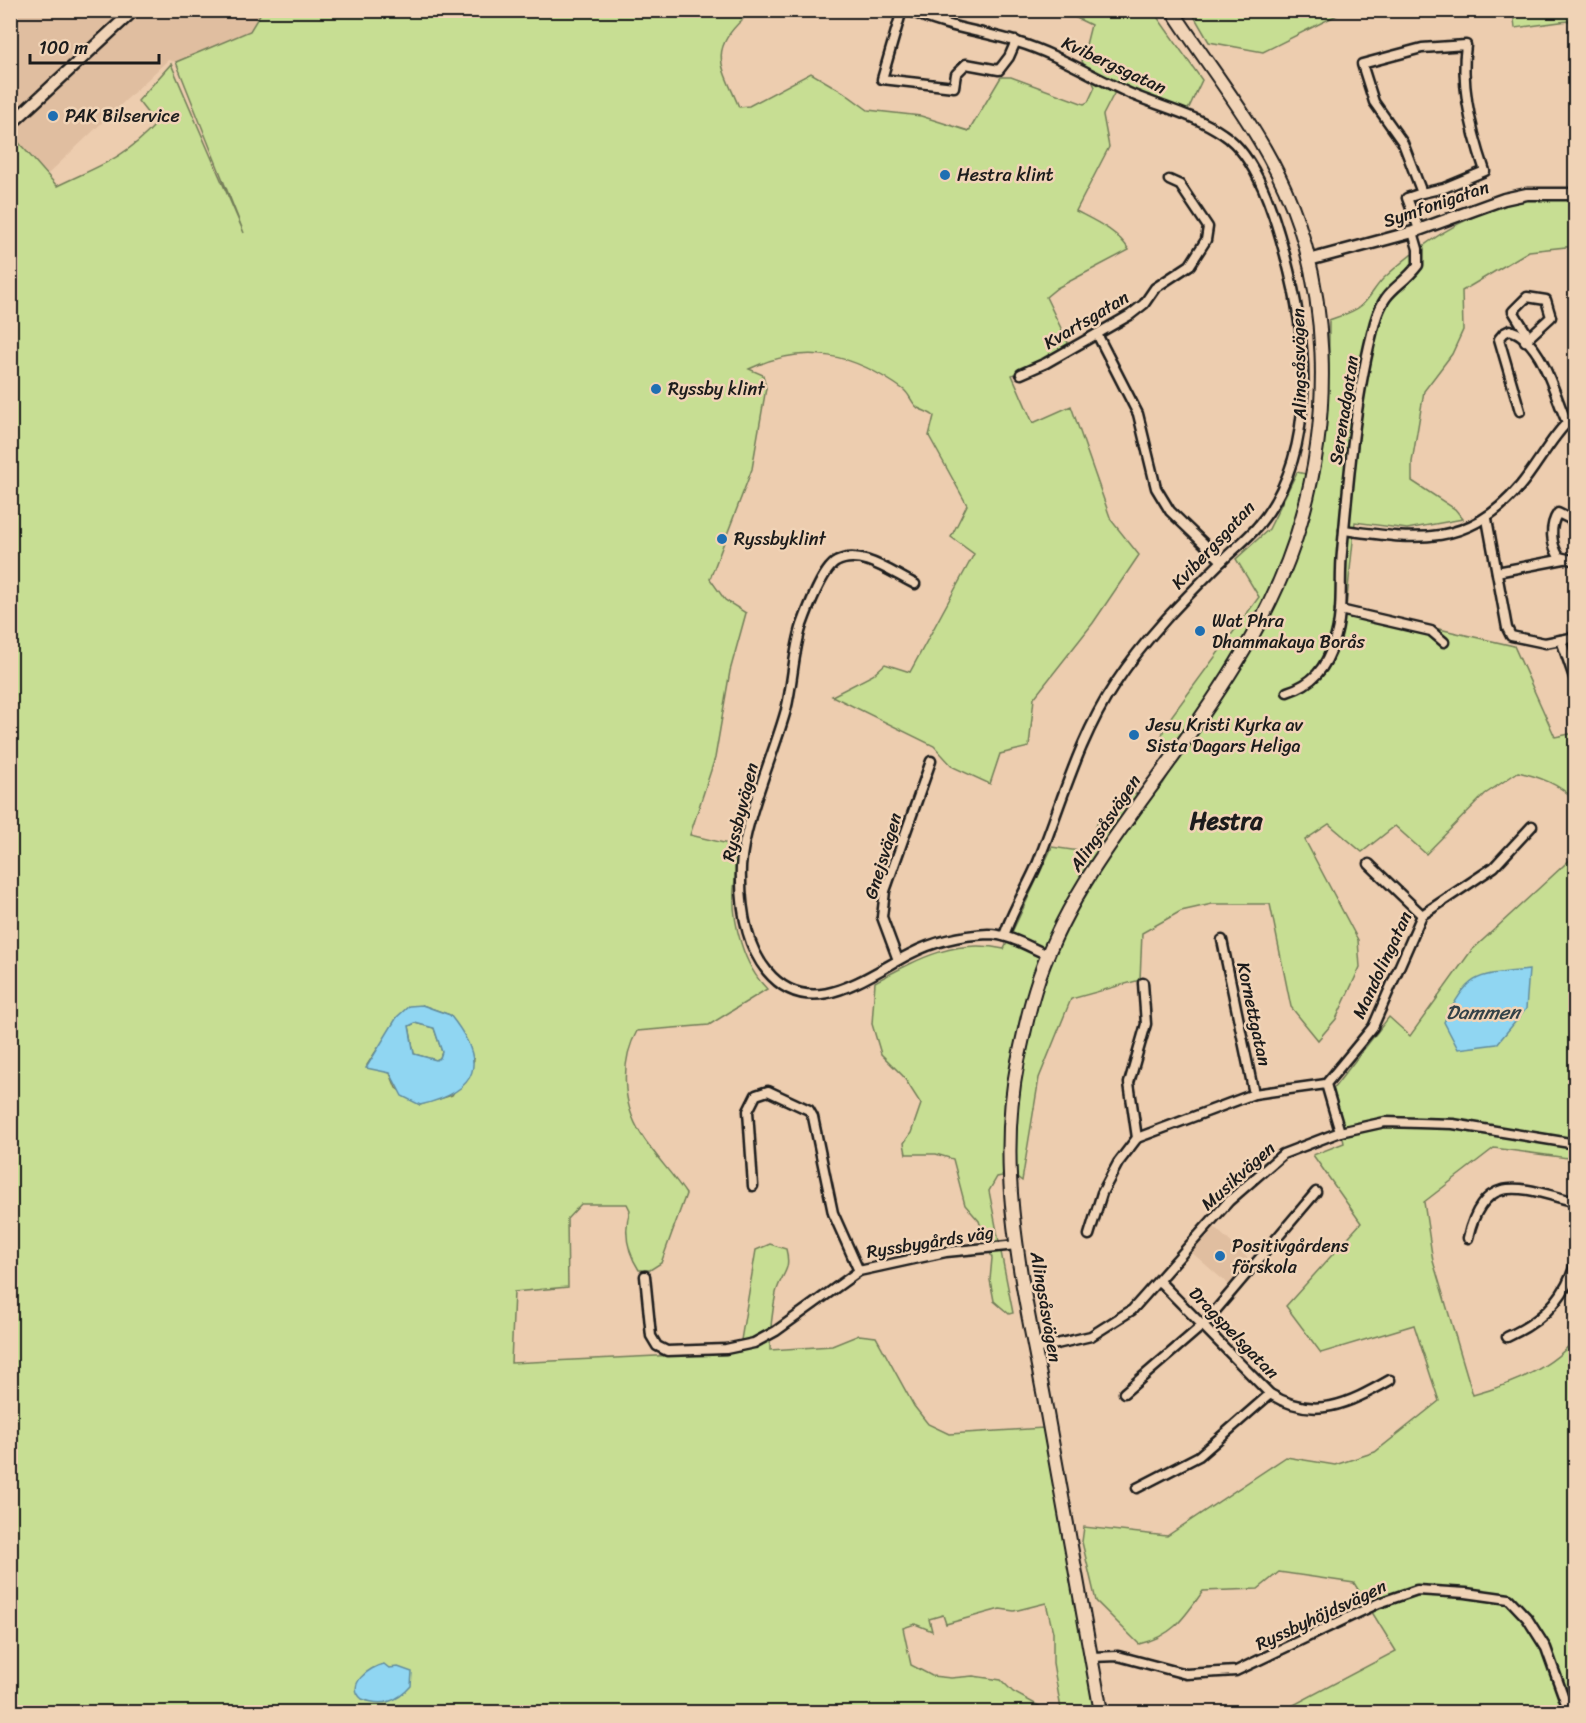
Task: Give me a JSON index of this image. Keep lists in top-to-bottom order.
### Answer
{
  "streets": {
    "main road": ["Alingsåsvägen"],
    "street": [
      "Kvibergsgatan",
      "Symfonigatan",
      "Kvartsgatan",
      "Serenadgatan",
      "Ryssbyvägen",
      "Gnejsvägen",
      "Mandolingatan",
      "Kornettgatan",
      "Musikvägen",
      "Ryssbygårds väg",
      "Dragspelsgatan",
      "Ryssbyhöjdsvägen"
    ]
  },
  "crossings": [
    ["Kvibergsgatan", "Ryssbyvägen"],
    ["Symfonigatan", "Alingsåsvägen"],
    ["Symfonigatan", "Serenadgatan"],
    ["Alingsåsvägen", "Ryssbyvägen"],
    ["Alingsåsvägen", "Musikvägen"],
    ["Alingsåsvägen", "Ryssbygårds väg"],
    ["Alingsåsvägen", "Ryssbyhöjdsvägen"],
    ["Ryssbyvägen", "Gnejsvägen"],
    ["Musikvägen", "Dragspelsgatan"]
  ],
  "districts": ["Hestra"],
  "water": ["Dammen"],
  "places": [
    "PAK Bilservice",
    "Hestra klint",
    "Ryssby klint",
    "Ryssbyklint",
    "Wat Phra Dhammakaya Borås",
    "Jesu Kristi Kyrka av Sista Dagars Heliga",
    "Positivgårdens förskola"
  ],
  "scale_bar": "100 m"
}
